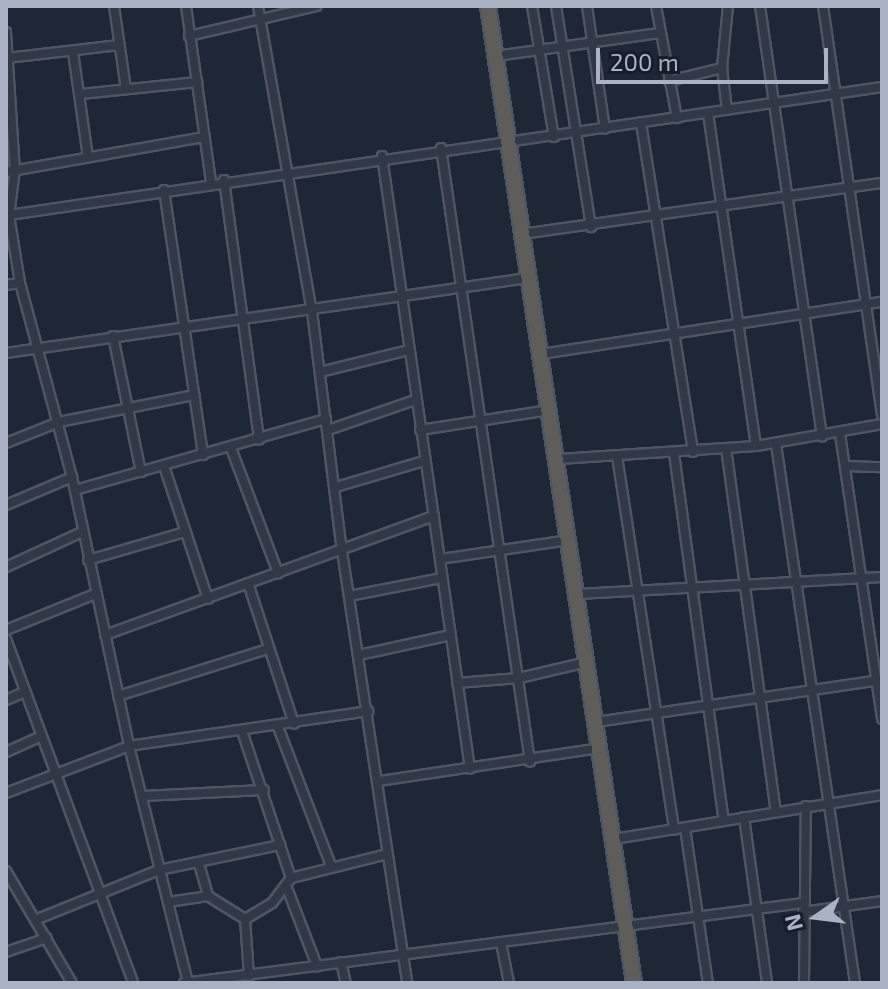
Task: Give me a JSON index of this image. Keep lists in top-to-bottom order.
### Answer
{
  "scale_bar": "200 m",
  "north": "left"
}
